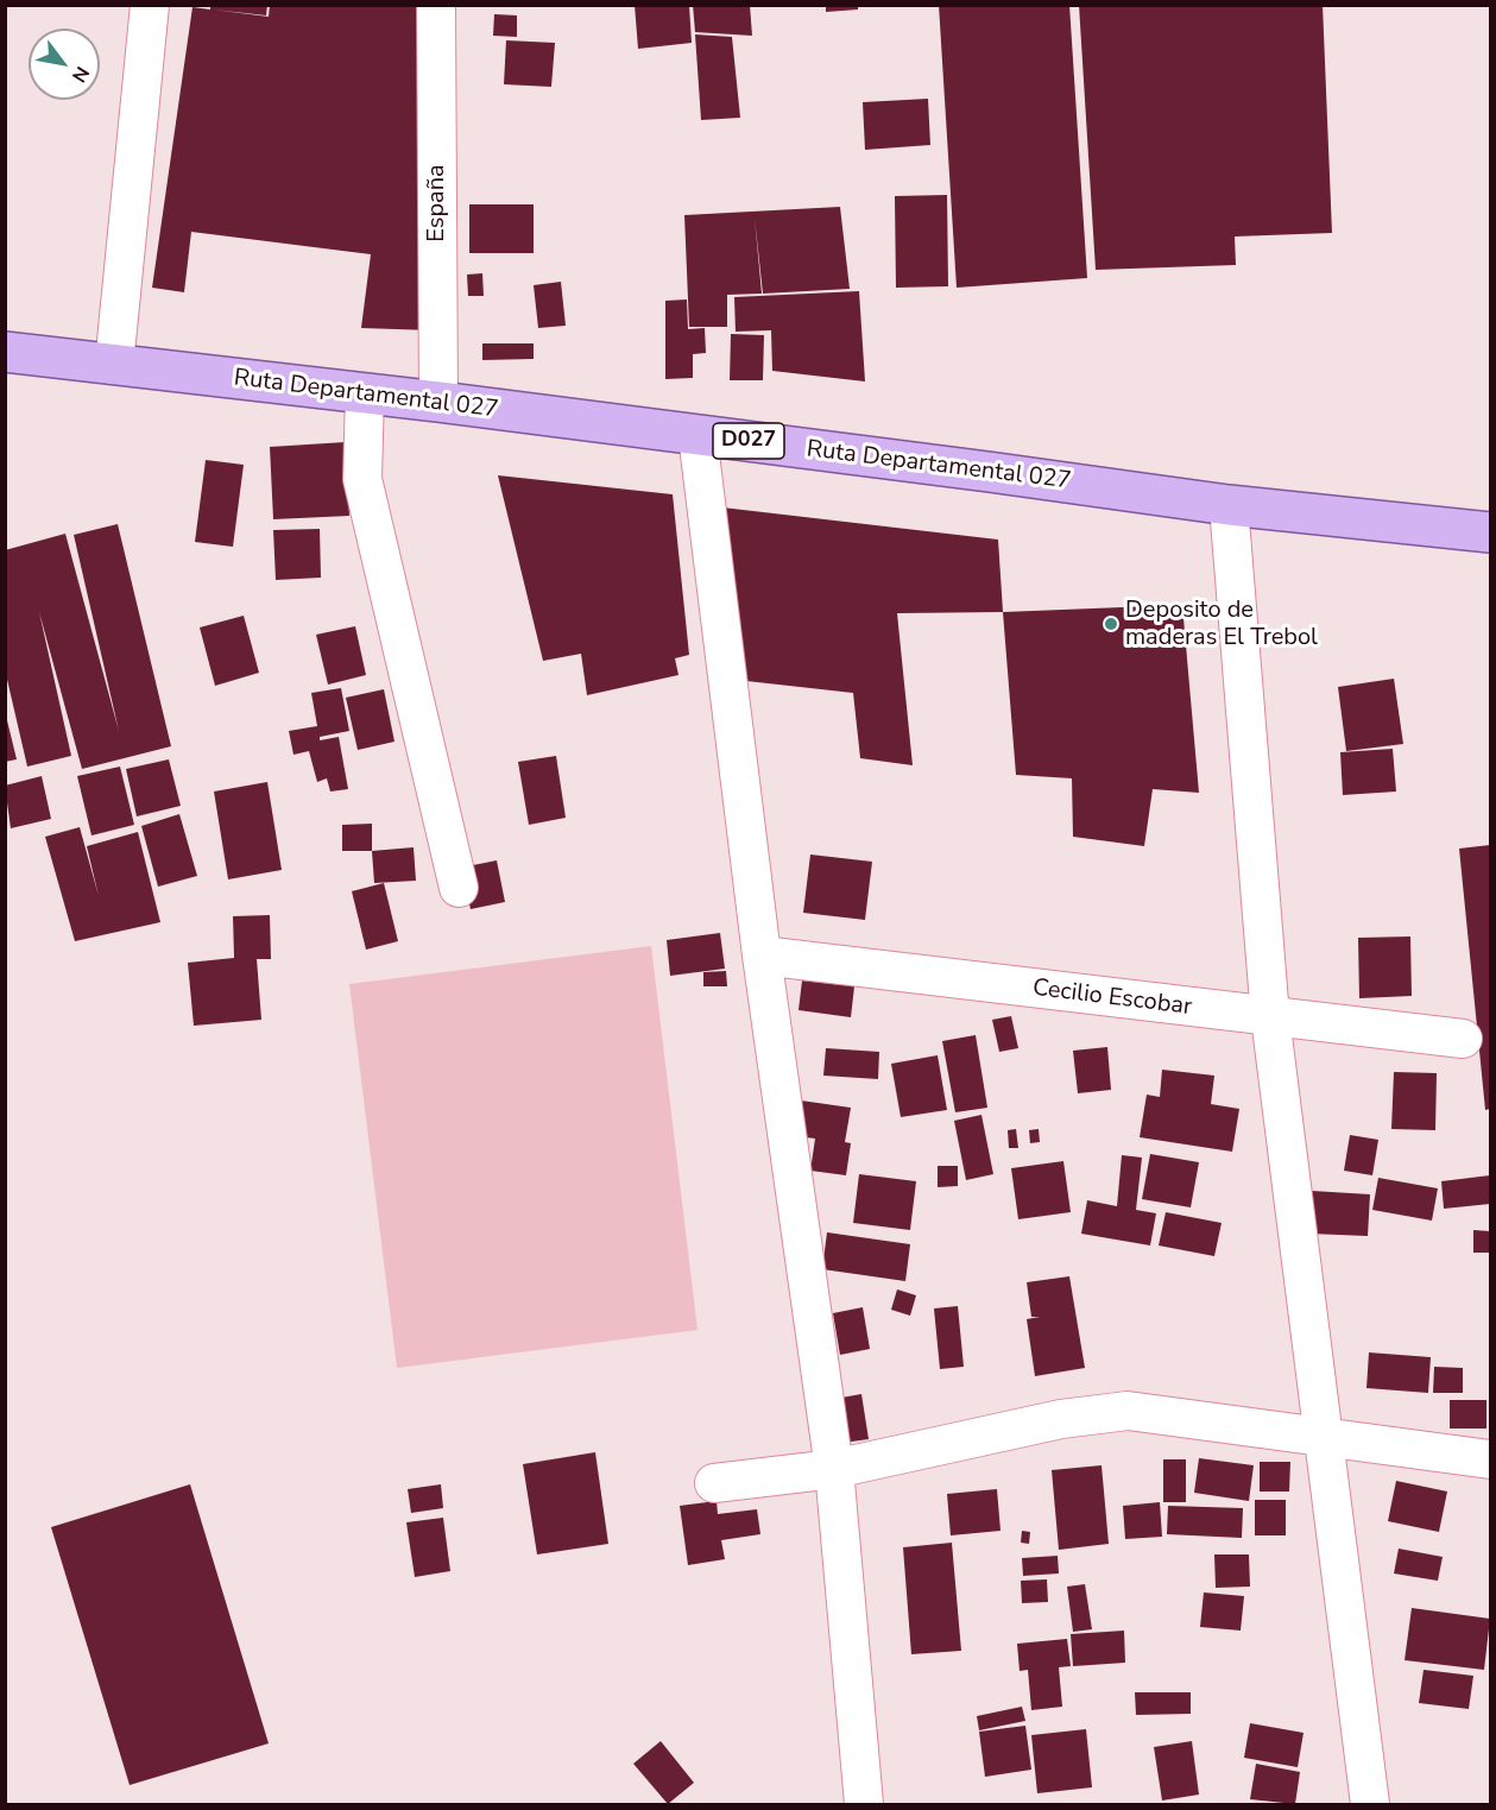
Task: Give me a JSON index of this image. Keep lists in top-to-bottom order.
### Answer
{
  "streets": {
    "main road": ["Ruta Departamental 027", "D027"],
    "street": ["España", "Cecilio Escobar"]
  },
  "crossings": [
    ["España", "Ruta Departamental 027"]
  ],
  "places": ["Deposito de maderas El Trebol"],
  "north": "bottom right"
}
